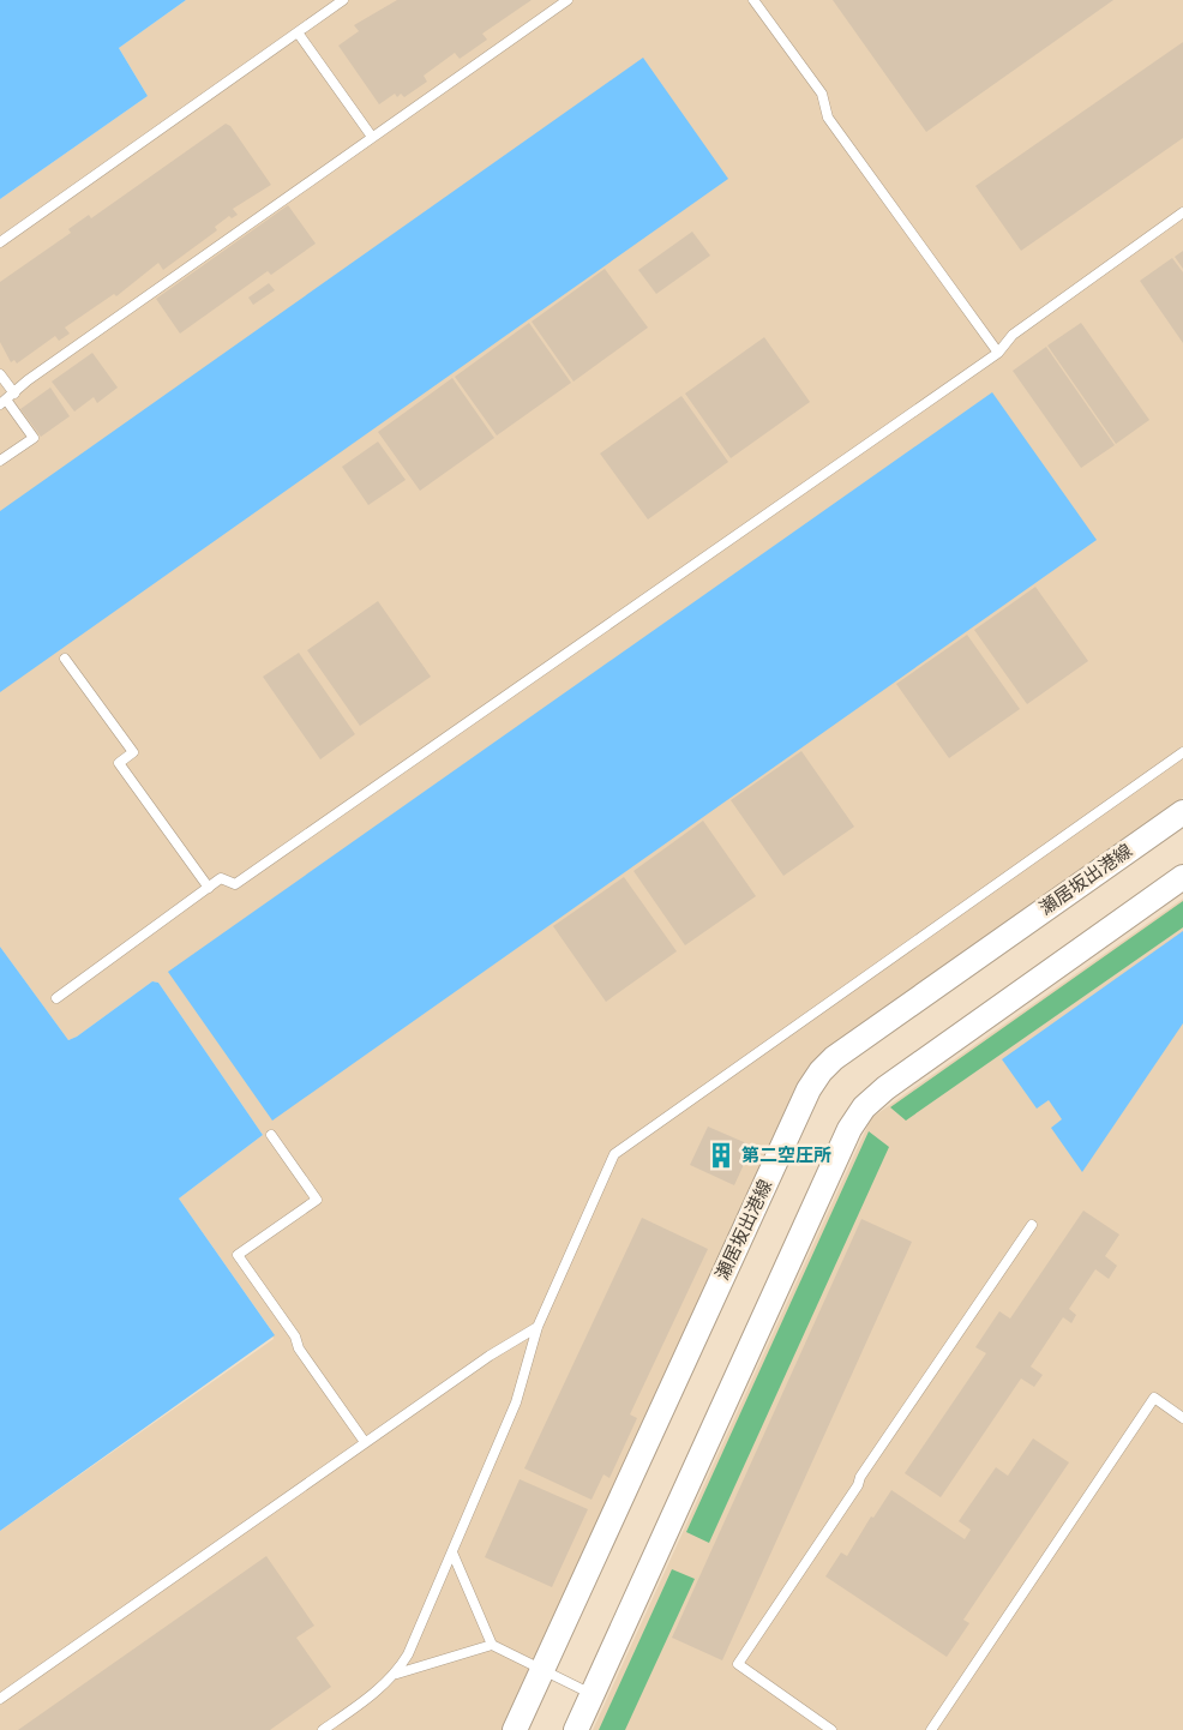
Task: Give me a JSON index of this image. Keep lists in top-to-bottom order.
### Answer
{
  "streets": {
    "main road": ["瀬居坂出港線"]
  },
  "places": {
    "building": ["第二空圧所"]
  }
}
